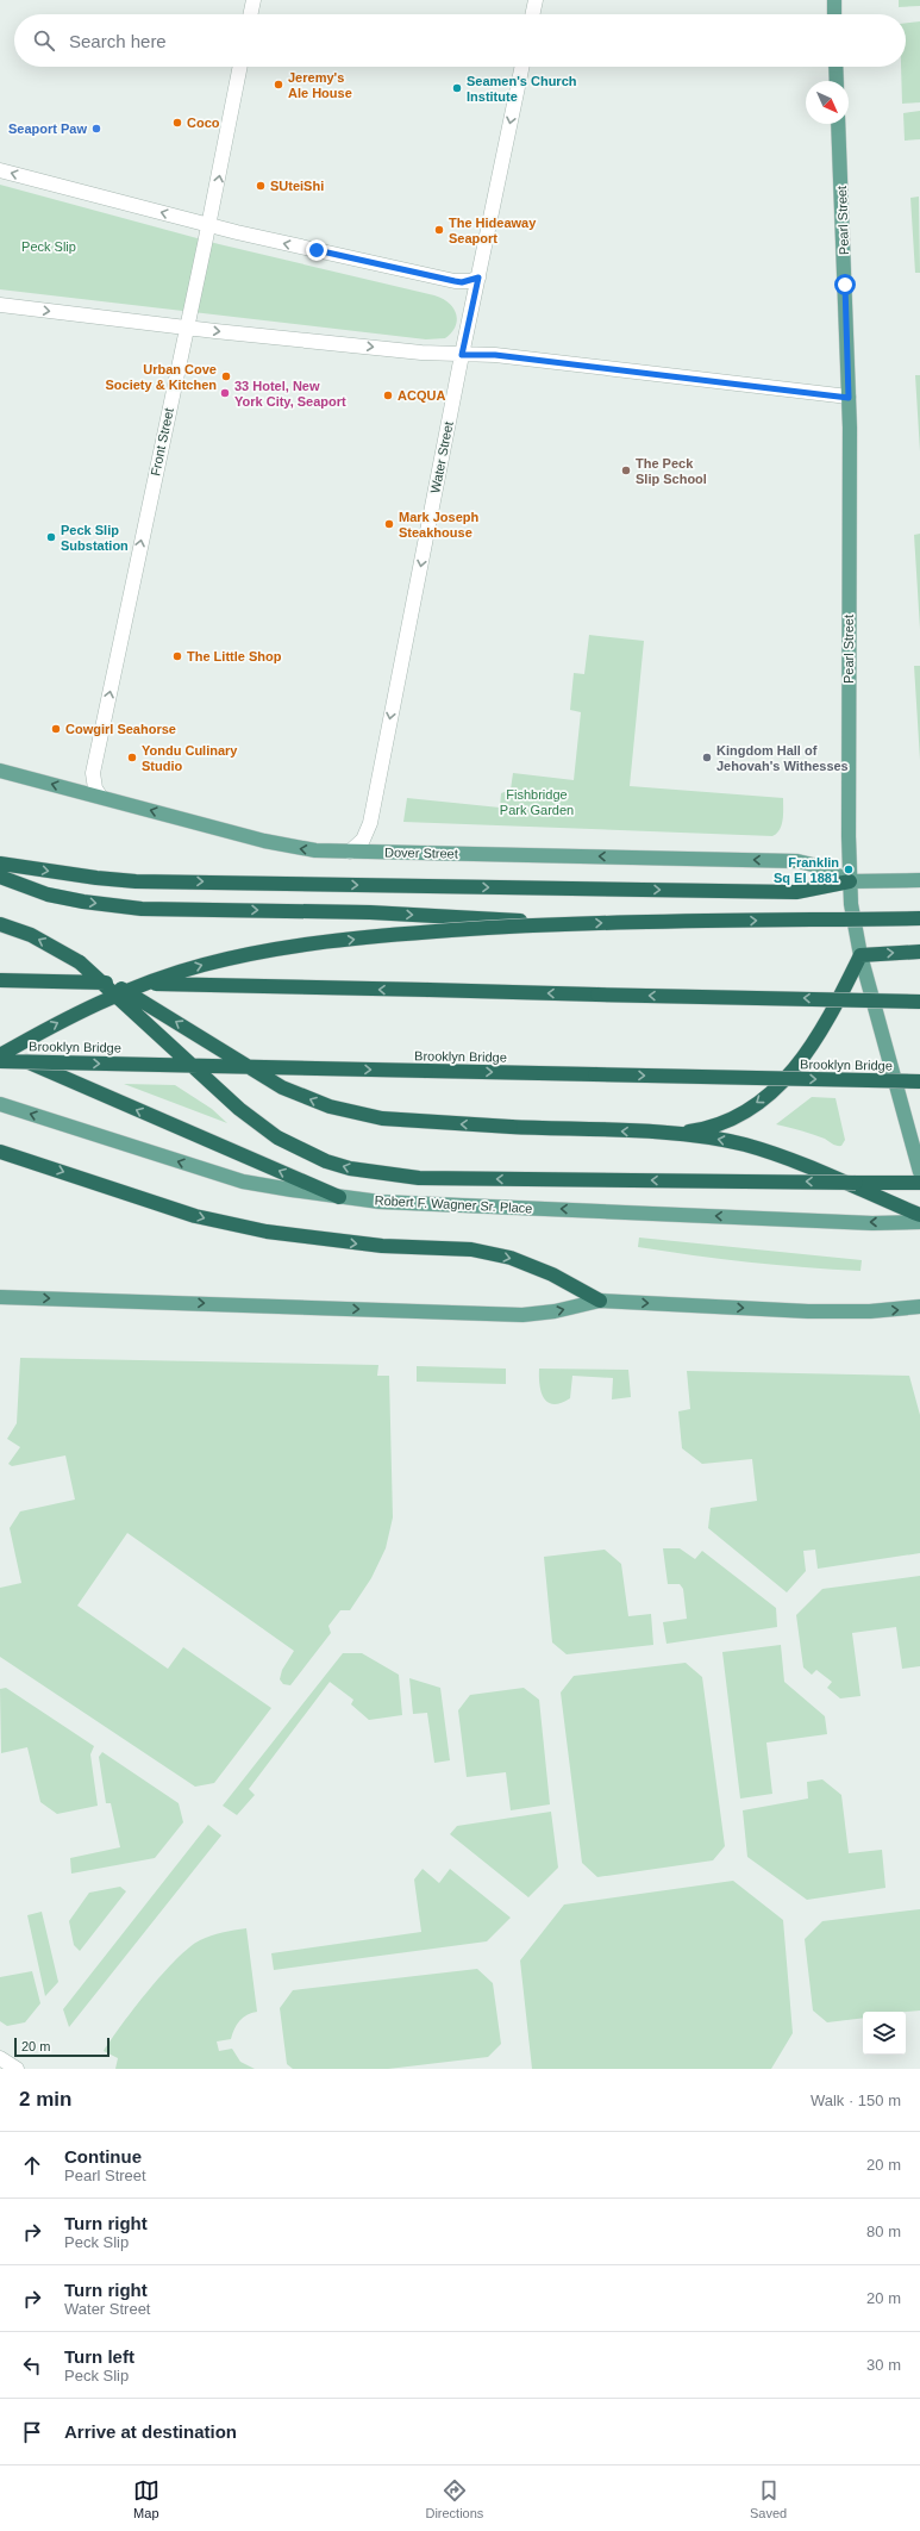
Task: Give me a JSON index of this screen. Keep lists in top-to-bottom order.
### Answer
{
  "streets": {
    "highway": ["Brooklyn Bridge"],
    "main road": ["Pearl Street", "Dover Street", "Robert F. Wagner Sr. Place"],
    "street": ["Front Street", "Water Street"]
  },
  "crossings": [
    ["Pearl Street", "Dover Street"],
    ["Front Street", "Dover Street"],
    ["Water Street", "Dover Street"]
  ],
  "one_way": ["Front Street", "Water Street", "Dover Street"],
  "parks": ["Peck Slip", "Fishbridge Park Garden"],
  "places": [
    "Jeremy's Ale House",
    "Seamen's Church Institute",
    "Coco",
    "Seaport Paw",
    "SUteiShi",
    "The Hideaway Seaport",
    "Urban Cove Society & Kitchen",
    "33 Hotel, New York City, Seaport",
    "ACQUA",
    "The Peck Slip School",
    "Mark Joseph Steakhouse",
    "Peck Slip Substation",
    "The Little Shop",
    "Cowgirl Seahorse",
    "Yondu Culinary Studio",
    "Kingdom Hall of Jehovah's Withesses",
    "Franklin Sq El 1881"
  ],
  "scale_bar": "20 m",
  "north": "bottom right",
  "page": {
    "search": "Search here",
    "scale": "20 m",
    "heading": ["2 min", "Walk · 150 m"],
    "list": [
      ["Continue", "Pearl Street", "20 m"],
      ["Turn right", "Peck Slip", "80 m"],
      ["Turn right", "Water Street", "20 m"],
      ["Turn left", "Peck Slip", "30 m"],
      "Arrive at destination"
    ],
    "nav": ["Map", "Directions", "Saved"]
  }
}
